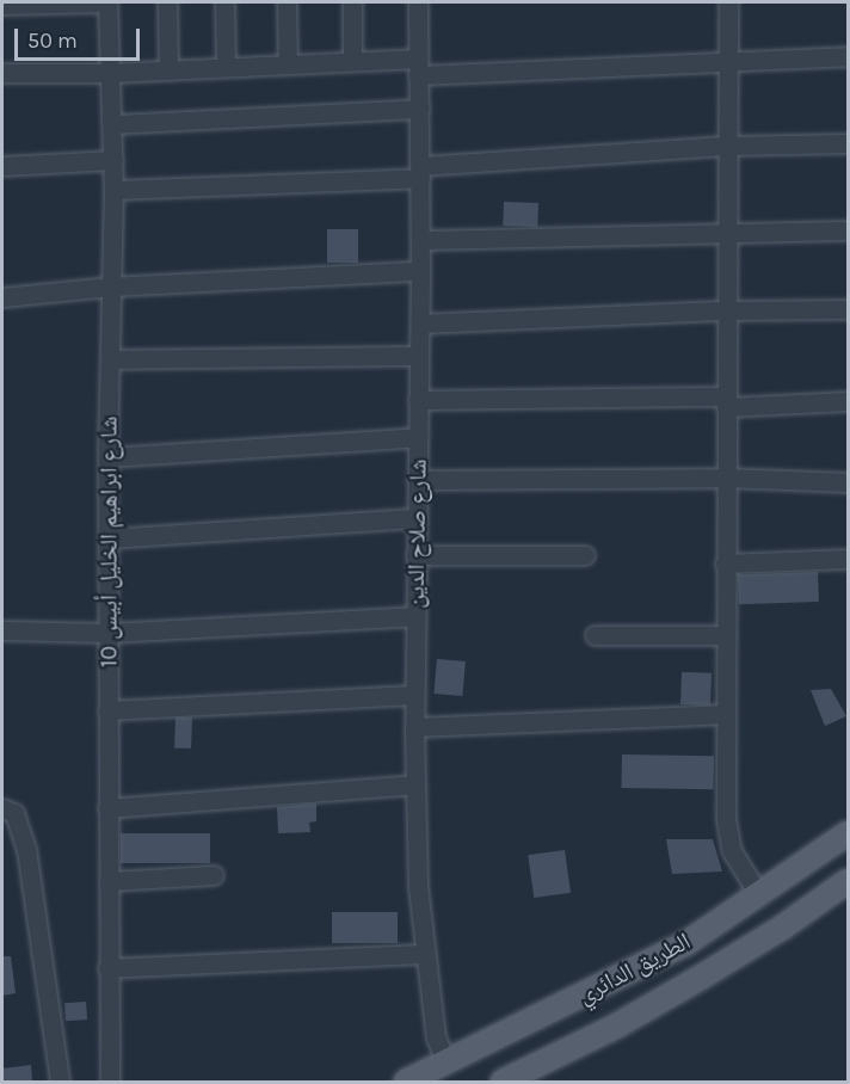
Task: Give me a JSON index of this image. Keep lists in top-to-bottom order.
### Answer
{
  "streets": {
    "main road": ["الطريق الدائري"],
    "street": ["شارع صلاح الدين", "شارع ابراهيم الخليل أبيس 10"]
  },
  "crossings": [
    ["شارع صلاح الدين", "الطريق الدائري"]
  ],
  "scale_bar": "50 m"
}
